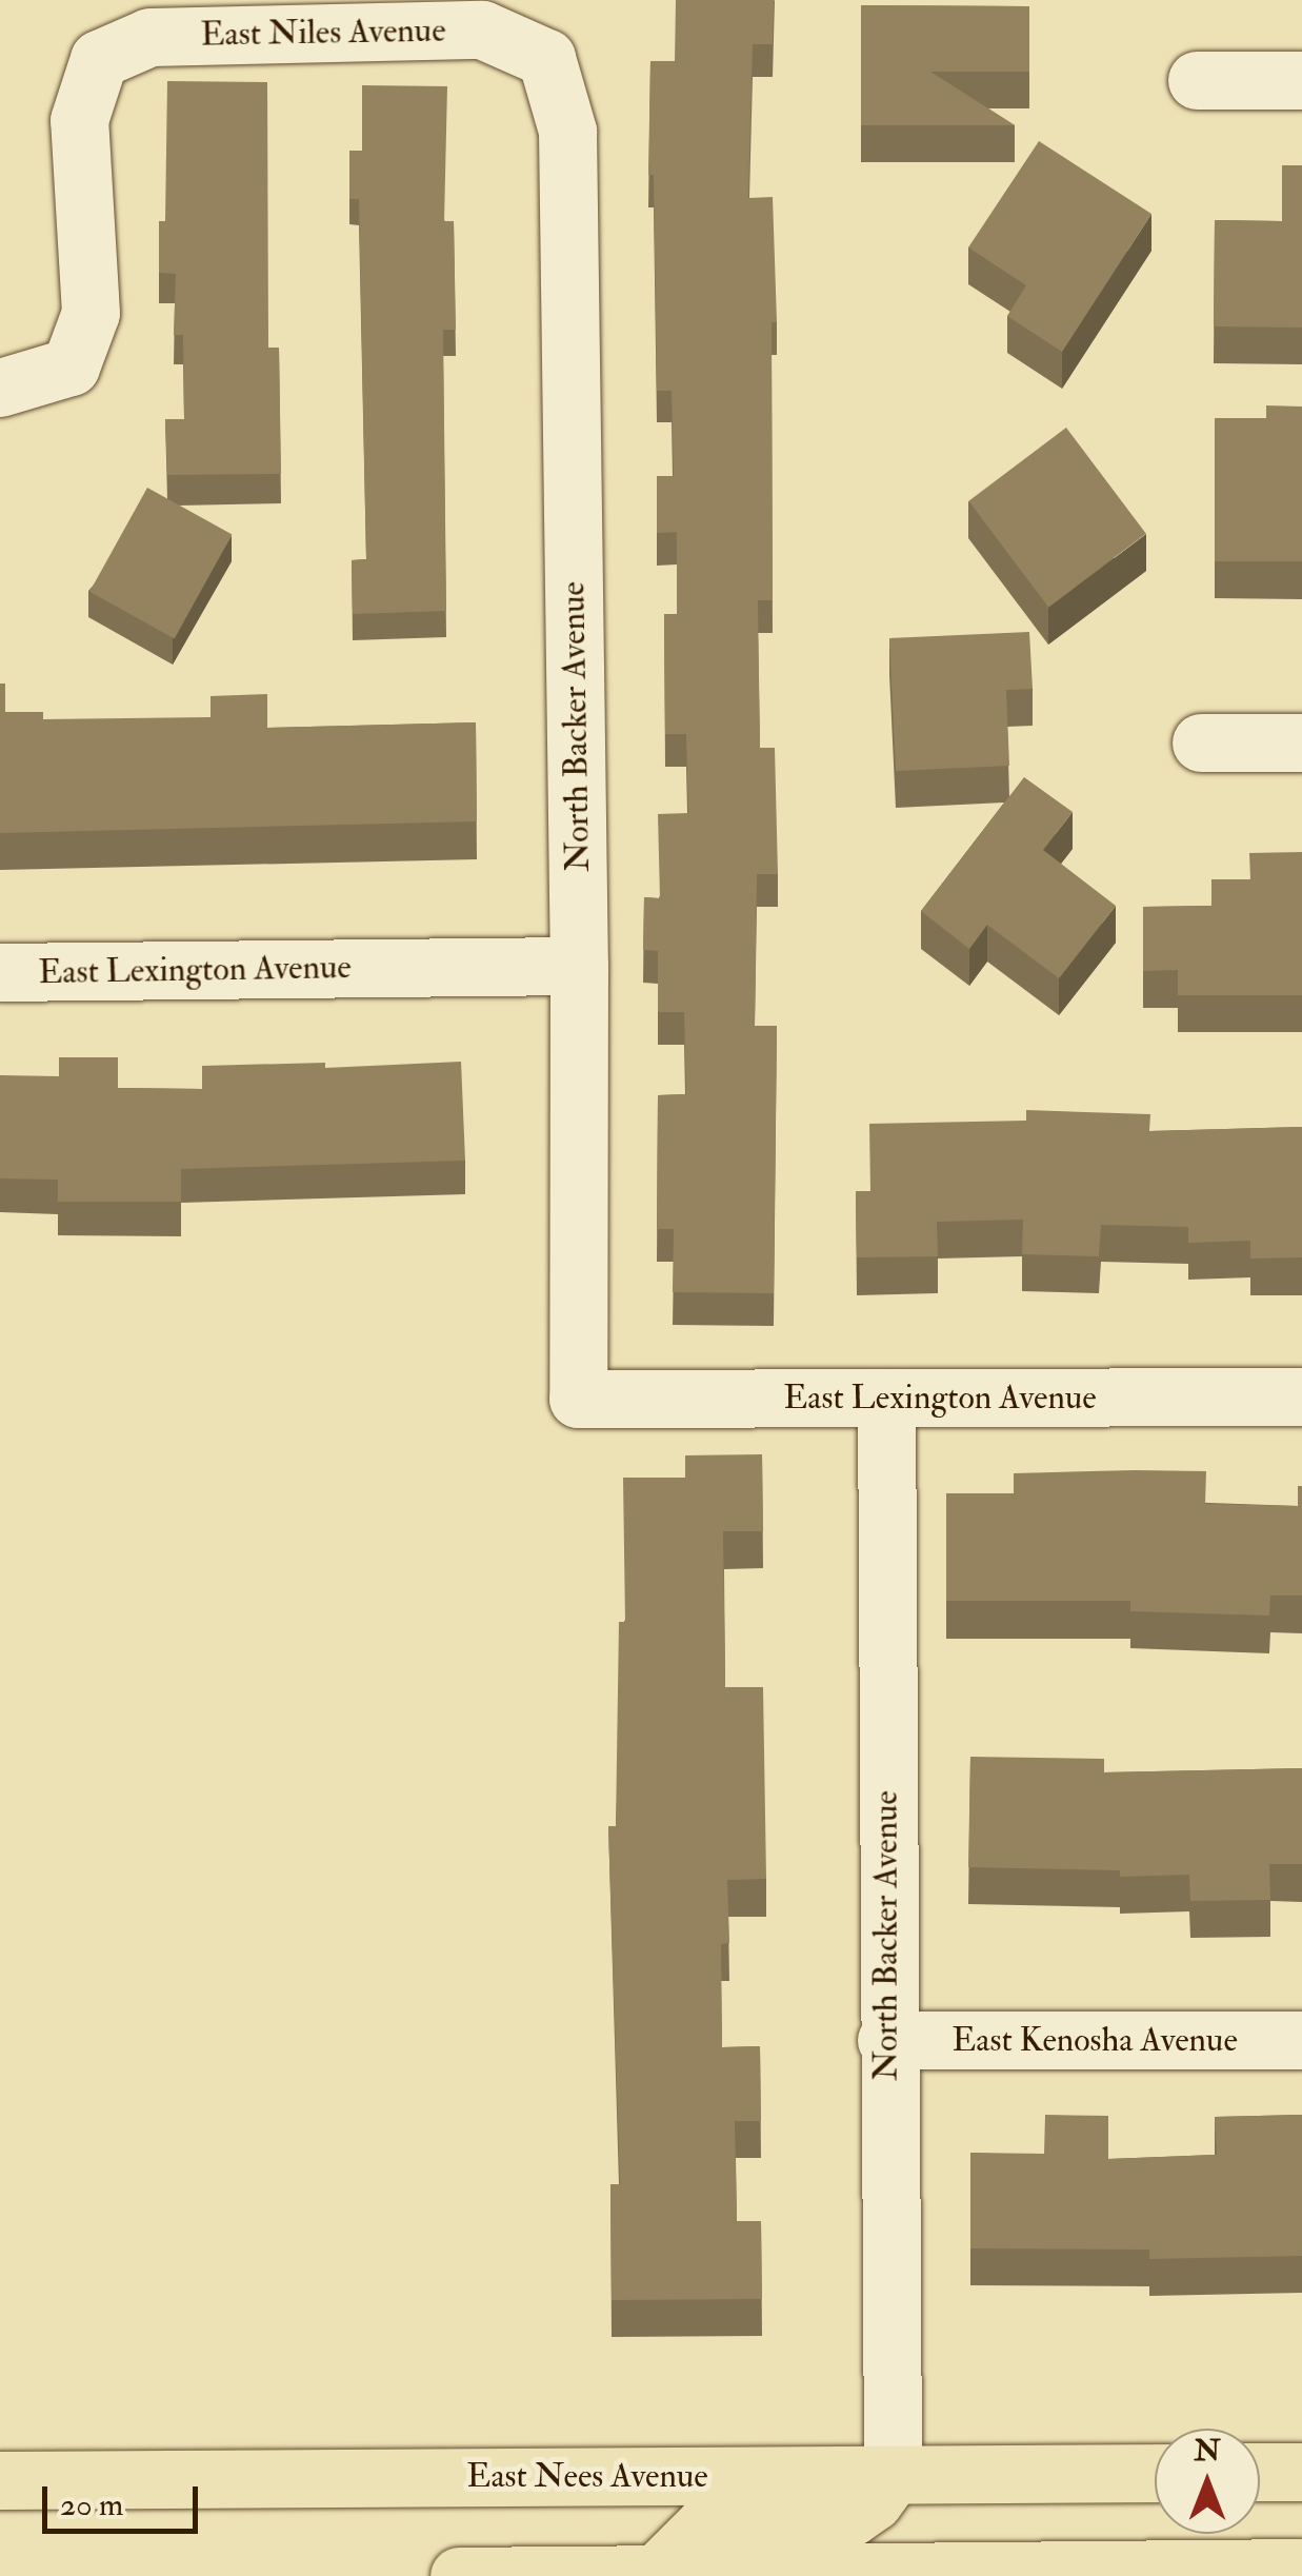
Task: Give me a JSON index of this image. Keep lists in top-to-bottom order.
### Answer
{
  "streets": {
    "main road": ["East Nees Avenue"],
    "street": [
      "East Niles Avenue",
      "North Backer Avenue",
      "East Lexington Avenue",
      "East Kenosha Avenue"
    ]
  },
  "crossings": [
    ["East Niles Avenue", "North Backer Avenue"],
    ["North Backer Avenue", "East Lexington Avenue"],
    ["North Backer Avenue", "East Kenosha Avenue"],
    ["North Backer Avenue", "East Nees Avenue"]
  ],
  "scale_bar": "20 m",
  "north": "top"
}
